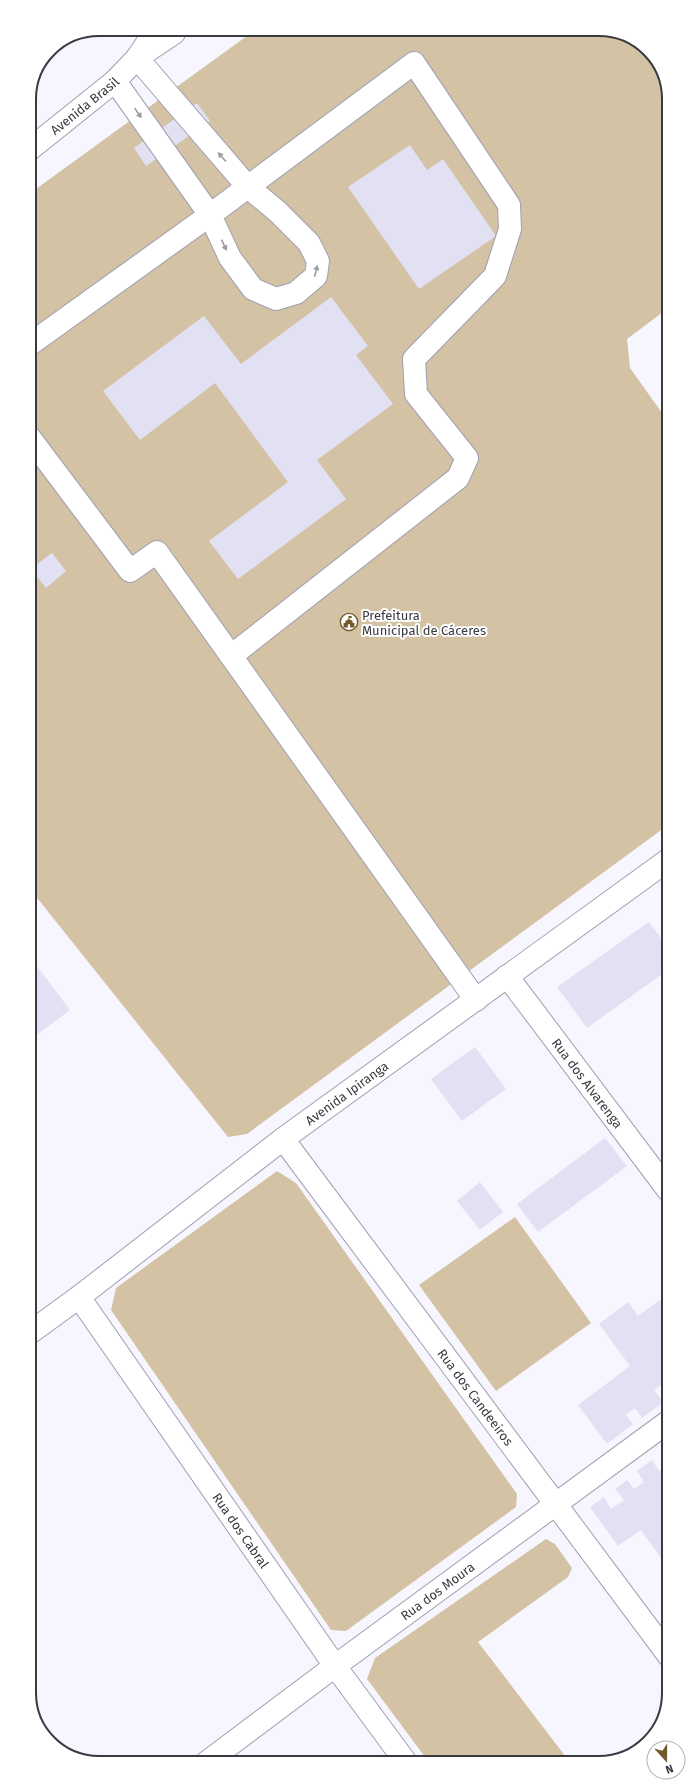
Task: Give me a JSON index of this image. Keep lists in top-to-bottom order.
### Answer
{
  "streets": {
    "street": [
      "Avenida Brasil",
      "Rua dos Alvarenga",
      "Avenida Ipiranga",
      "Rua dos Candeeiros",
      "Rua dos Cabral",
      "Rua dos Moura"
    ]
  },
  "crossings": [
    ["Rua dos Alvarenga", "Avenida Ipiranga"],
    ["Avenida Ipiranga", "Rua dos Candeeiros"],
    ["Avenida Ipiranga", "Rua dos Cabral"],
    ["Rua dos Candeeiros", "Rua dos Moura"],
    ["Rua dos Cabral", "Rua dos Moura"]
  ],
  "places": {
    "public building": ["Prefeitura Municipal de Cáceres"]
  },
  "north": "bottom"
}
